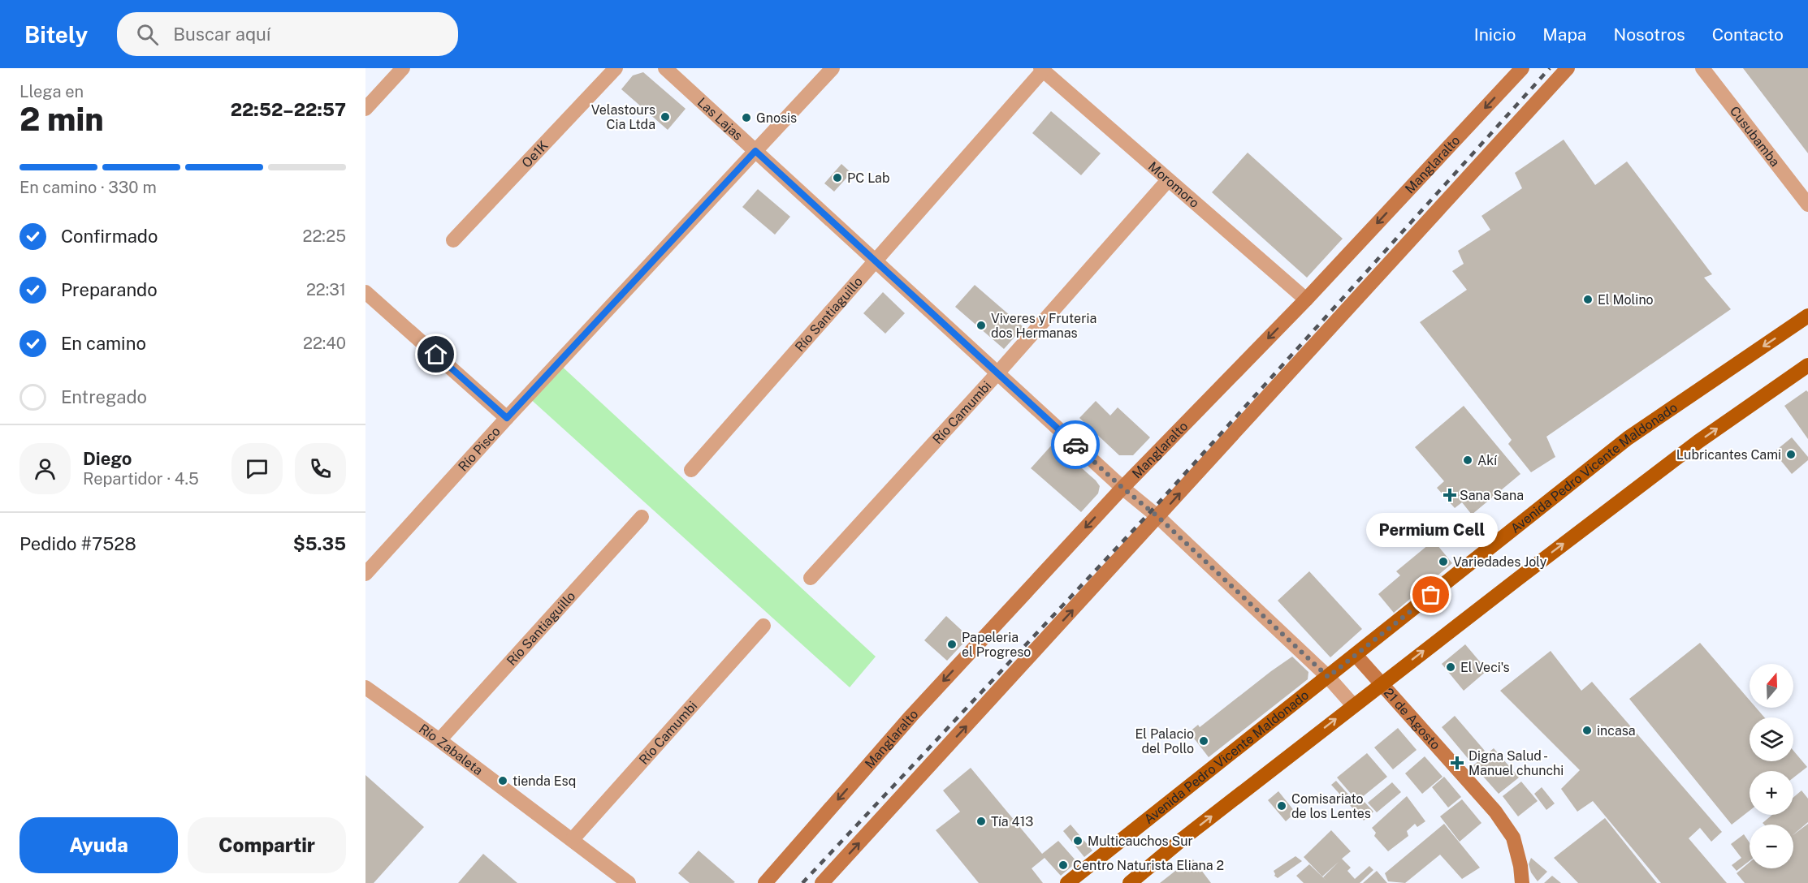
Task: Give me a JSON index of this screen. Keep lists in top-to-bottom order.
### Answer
{
  "streets": {
    "main road": ["Manglaralto", "Avenida Pedro Vicente Maldonado", "21 de Agosto"],
    "street": [
      "Las Lajas",
      "Cusubamba",
      "Oe1K",
      "Moromoro",
      "Río Santiaguillo",
      "Río Camumbi",
      "Río Pisco",
      "Río Zabaleta"
    ]
  },
  "crossings": [
    ["Las Lajas", "Manglaralto"],
    ["Las Lajas", "Río Santiaguillo"],
    ["Las Lajas", "Río Camumbi"],
    ["Las Lajas", "Río Pisco"],
    ["Las Lajas", "Avenida Pedro Vicente Maldonado"],
    ["Manglaralto", "Moromoro"],
    ["Moromoro", "Río Santiaguillo"],
    ["Moromoro", "Río Camumbi"],
    ["Río Santiaguillo", "Río Zabaleta"],
    ["Río Camumbi", "Río Zabaleta"],
    ["Avenida Pedro Vicente Maldonado", "21 de Agosto"]
  ],
  "places": {
    "other": [
      "Velastours Cia Ltda",
      "Gnosis",
      "PC Lab",
      "El Molino",
      "Viveres y Fruteria dos Hermanas",
      "Lubricantes Cami",
      "Akí",
      "Variedades Joly",
      "Permium Cell",
      "Papeleria el Progreso",
      "El Veci's",
      "incasa",
      "El Palacio del Pollo",
      "tienda Esq",
      "Comisariato de los Lentes",
      "Tía 413",
      "Multicauchos Sur",
      "Centro Naturista Eliana 2"
    ],
    "health": ["Sana Sana", "Digna Salud - Manuel chunchi"]
  },
  "north": "top",
  "page": {
    "header": "Bitely",
    "search": "Buscar aquí",
    "nav": [
      "Inicio",
      "Mapa",
      "Nosotros",
      "Contacto"
    ],
    "heading": ["2 min", "Llega en", "22:52–22:57"],
    "panel": [
      "Diego",
      "Repartidor · 4.5",
      "Pedido #7528",
      "$5.35"
    ],
    "bar": "En camino · 330 m",
    "list": [
      ["Confirmado", "22:25"],
      ["Preparando", "22:31"],
      ["En camino", "22:40"],
      "Entregado"
    ],
    "bubble": "Permium Cell",
    "map_buttons": ["+", "−"],
    "buttons": ["Ayuda", "Compartir"]
  }
}
